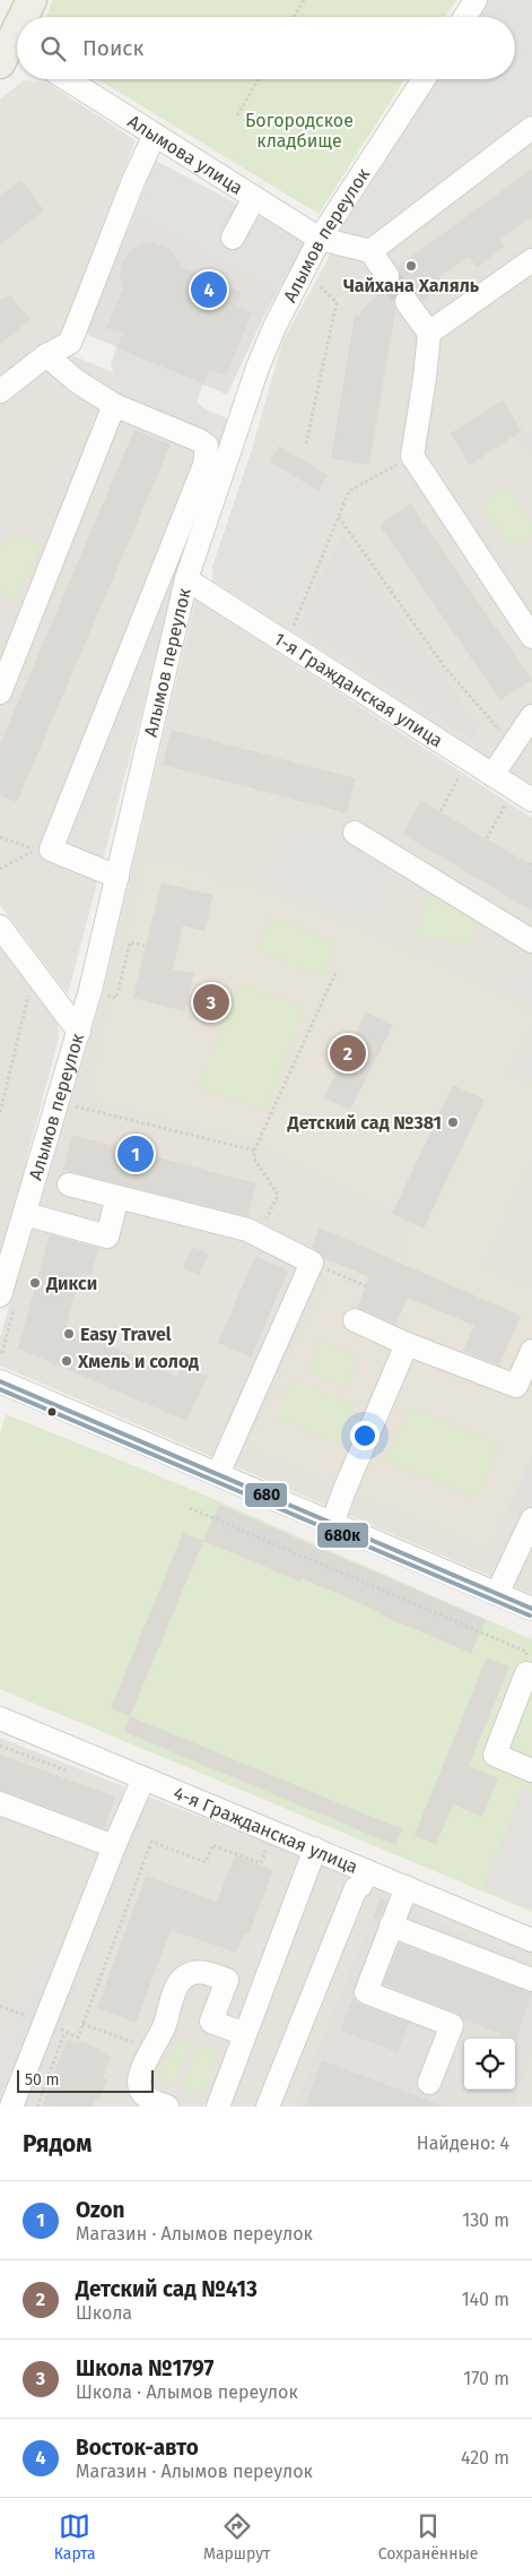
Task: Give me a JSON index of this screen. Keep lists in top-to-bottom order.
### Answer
{
  "streets": {
    "street": [
      "Алымова улица",
      "Алымов переулок",
      "1-я Гражданская улица",
      "4-я Гражданская улица"
    ]
  },
  "crossings": [
    ["Алымова улица", "Алымов переулок"],
    ["Алымов переулок", "1-я Гражданская улица"]
  ],
  "parks": ["Богородское кладбище"],
  "places": [
    "Чайхана Халяль",
    "Детский сад №381",
    "Дикси",
    "Easy Travel",
    "Хмель и солод"
  ],
  "lines": ["transit line 680", "transit line 680к"],
  "scale_bar": "50 m",
  "page": {
    "search": "Поиск",
    "pins": [
      "4",
      "3",
      "2",
      "1"
    ],
    "scale": "50 m",
    "heading": ["Рядом", "Найдено: 4"],
    "list": [
      {
        "mark": "1",
        "name": "Ozon",
        "note": "Магазин · Алымов переулок",
        "value": "130 m"
      },
      {
        "mark": "2",
        "name": "Детский сад №413",
        "note": "Школа",
        "value": "140 m"
      },
      {
        "mark": "3",
        "name": "Школа №1797",
        "note": "Школа · Алымов переулок",
        "value": "170 m"
      },
      {
        "mark": "4",
        "name": "Восток-авто",
        "note": "Магазин · Алымов переулок",
        "value": "420 m"
      }
    ],
    "nav": ["Карта", "Маршрут", "Сохранённые"]
  }
}
